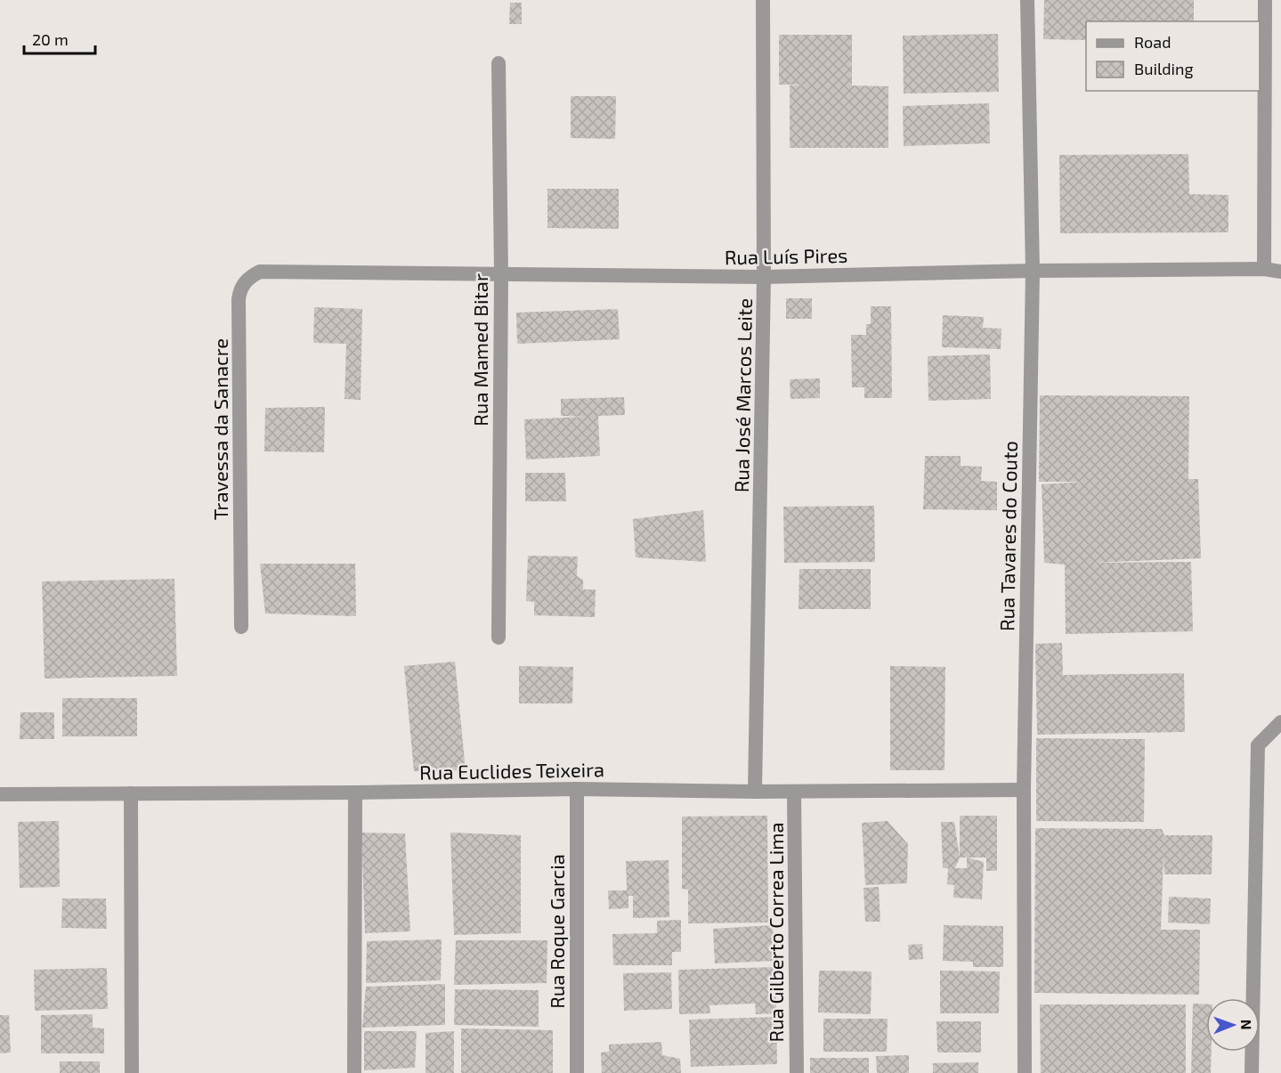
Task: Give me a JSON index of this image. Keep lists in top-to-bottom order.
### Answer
{
  "streets": {
    "street": [
      "Rua Luís Pires",
      "Rua Mamed Bitar",
      "Rua José Marcos Leite",
      "Travessa da Sanacre",
      "Rua Tavares do Couto",
      "Rua Euclides Teixeira",
      "Rua Roque Garcia",
      "Rua Gilberto Correa Lima"
    ]
  },
  "crossings": [
    ["Rua Luís Pires", "Rua Mamed Bitar"],
    ["Rua Luís Pires", "Rua José Marcos Leite"],
    ["Rua Luís Pires", "Travessa da Sanacre"],
    ["Rua Luís Pires", "Rua Tavares do Couto"],
    ["Rua José Marcos Leite", "Rua Euclides Teixeira"],
    ["Rua Tavares do Couto", "Rua Euclides Teixeira"],
    ["Rua Euclides Teixeira", "Rua Roque Garcia"],
    ["Rua Euclides Teixeira", "Rua Gilberto Correa Lima"]
  ],
  "legend": ["Road", "Building"],
  "scale_bar": "20 m",
  "north": "right"
}
